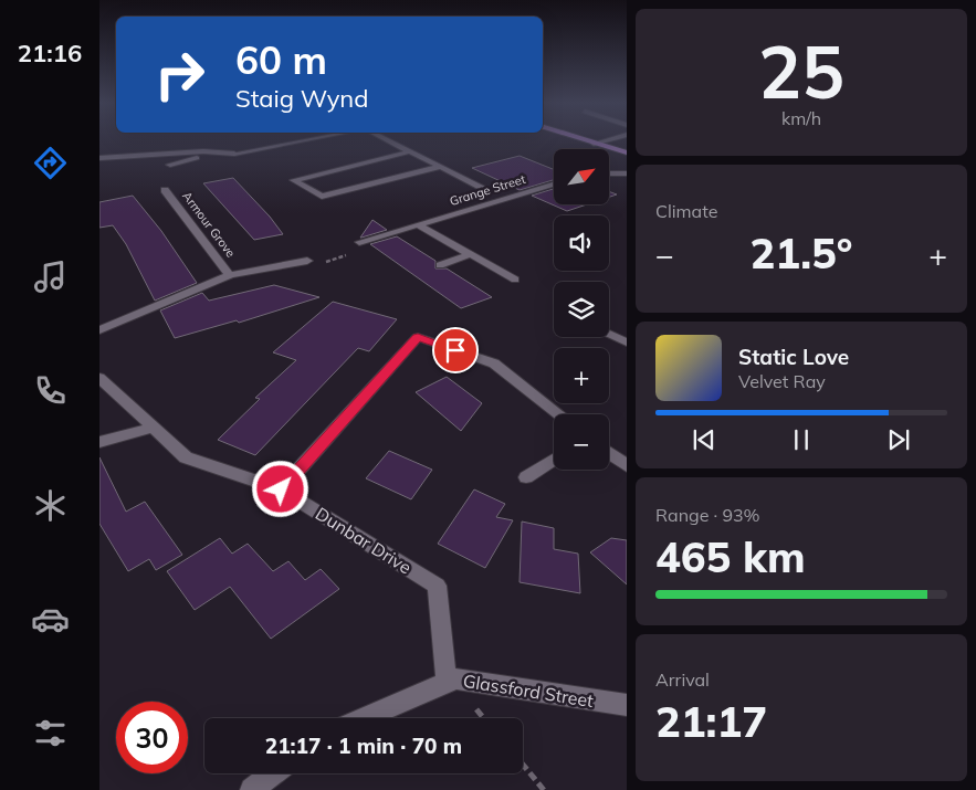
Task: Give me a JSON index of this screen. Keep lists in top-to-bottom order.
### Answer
{
  "streets": {
    "street": [
      "Grange Street",
      "Armour Grove",
      "Dunbar Drive",
      "Glassford Street"
    ]
  },
  "crossings": [
    ["Dunbar Drive", "Glassford Street"]
  ],
  "north": "top right",
  "page": {
    "tabs": "21:16",
    "tile": [
      ["25", "km/h"],
      "Climate",
      ["Range · 93%", "465 km"],
      ["Arrival", "21:17"]
    ],
    "turn": ["60 m", "Staig Wynd"],
    "map_buttons": ["+", "−"],
    "heat": ["−", "21.5°", "+"],
    "song": ["Static Love", "Velvet Ray"],
    "limit": "30",
    "trip": "21:17 · 1 min · 70 m"
  }
}
